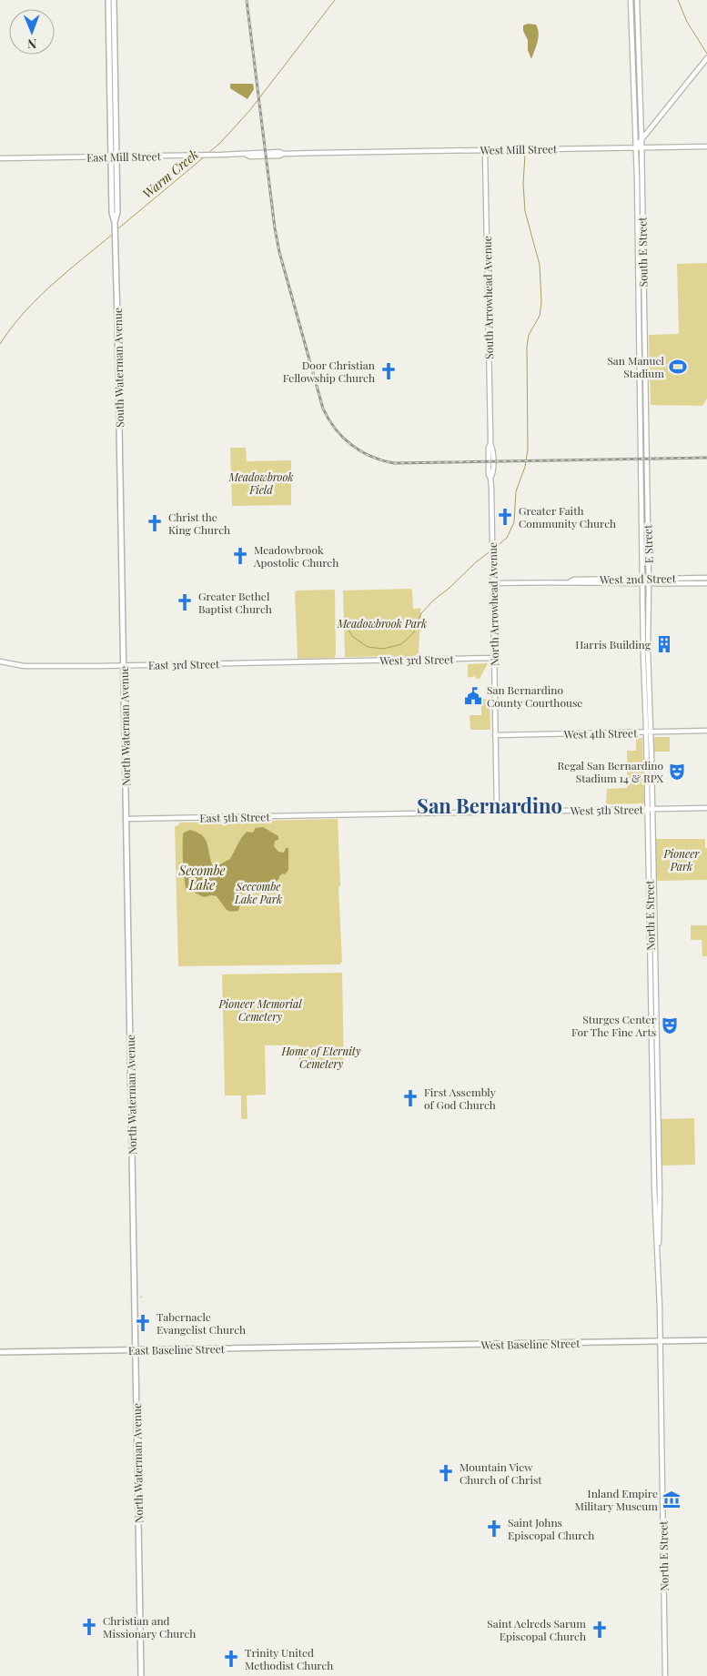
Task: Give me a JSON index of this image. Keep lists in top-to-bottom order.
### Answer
{
  "streets": {
    "main road": [
      "West Mill Street",
      "East Mill Street",
      "South E Street",
      "South Arrowhead Avenue",
      "South Waterman Avenue",
      "E Street",
      "West 2nd Street",
      "North Arrowhead Avenue",
      "West 3rd Street",
      "East 3rd Street",
      "North Waterman Avenue",
      "West 4th Street",
      "West 5th Street",
      "East 5th Street",
      "North E Street",
      "West Baseline Street",
      "East Baseline Street"
    ]
  },
  "crossings": [
    ["West Mill Street", "East Mill Street"],
    ["West Mill Street", "South E Street"],
    ["West Mill Street", "South Arrowhead Avenue"],
    ["East Mill Street", "South Waterman Avenue"],
    ["South E Street", "E Street"],
    ["South Arrowhead Avenue", "North Arrowhead Avenue"],
    ["South Waterman Avenue", "North Waterman Avenue"],
    ["E Street", "West 2nd Street"],
    ["E Street", "North E Street"],
    ["West 2nd Street", "North Arrowhead Avenue"],
    ["West 2nd Street", "North E Street"],
    ["North Arrowhead Avenue", "West 3rd Street"],
    ["North Arrowhead Avenue", "West 4th Street"],
    ["North Arrowhead Avenue", "West 5th Street"],
    ["West 3rd Street", "East 3rd Street"],
    ["East 3rd Street", "North Waterman Avenue"],
    ["North Waterman Avenue", "East 5th Street"],
    ["North Waterman Avenue", "East Baseline Street"],
    ["West 4th Street", "North E Street"],
    ["West 5th Street", "East 5th Street"],
    ["West 5th Street", "North E Street"],
    ["North E Street", "West Baseline Street"],
    ["West Baseline Street", "East Baseline Street"]
  ],
  "districts": ["San Bernardino"],
  "water": ["Warm Creek", "Secombe Lake"],
  "parks": [
    "Meadowbrook Field",
    "Meadowbrook Park",
    "Pioneer Park",
    "Seccombe Lake Park",
    "Pioneer Memorial Cemetery",
    "Home of Eternity Cemetery"
  ],
  "places": {
    "sports": ["San Manuel Stadium"],
    "church": [
      "Door Christian Fellowship Church",
      "Greater Faith Community Church",
      "Christ the King Church",
      "Meadowbrook Apostolic Church",
      "Greater Bethel Baptist Church",
      "First Assembly of God Church",
      "Tabernacle Evangelist Church",
      "Mountain View Church of Christ",
      "Saint Johns Episcopal Church",
      "Christian and Missionary Church",
      "Saint Aelreds Sarum Episcopal Church",
      "Trinity United Methodist Church"
    ],
    "building": ["Harris Building"],
    "public building": ["San Bernardino County Courthouse"],
    "theatre": ["Regal San Bernardino Stadium 14 & RPX", "Sturges Center For The Fine Arts"],
    "museum": ["Inland Empire Military Museum"]
  },
  "north": "bottom"
}
